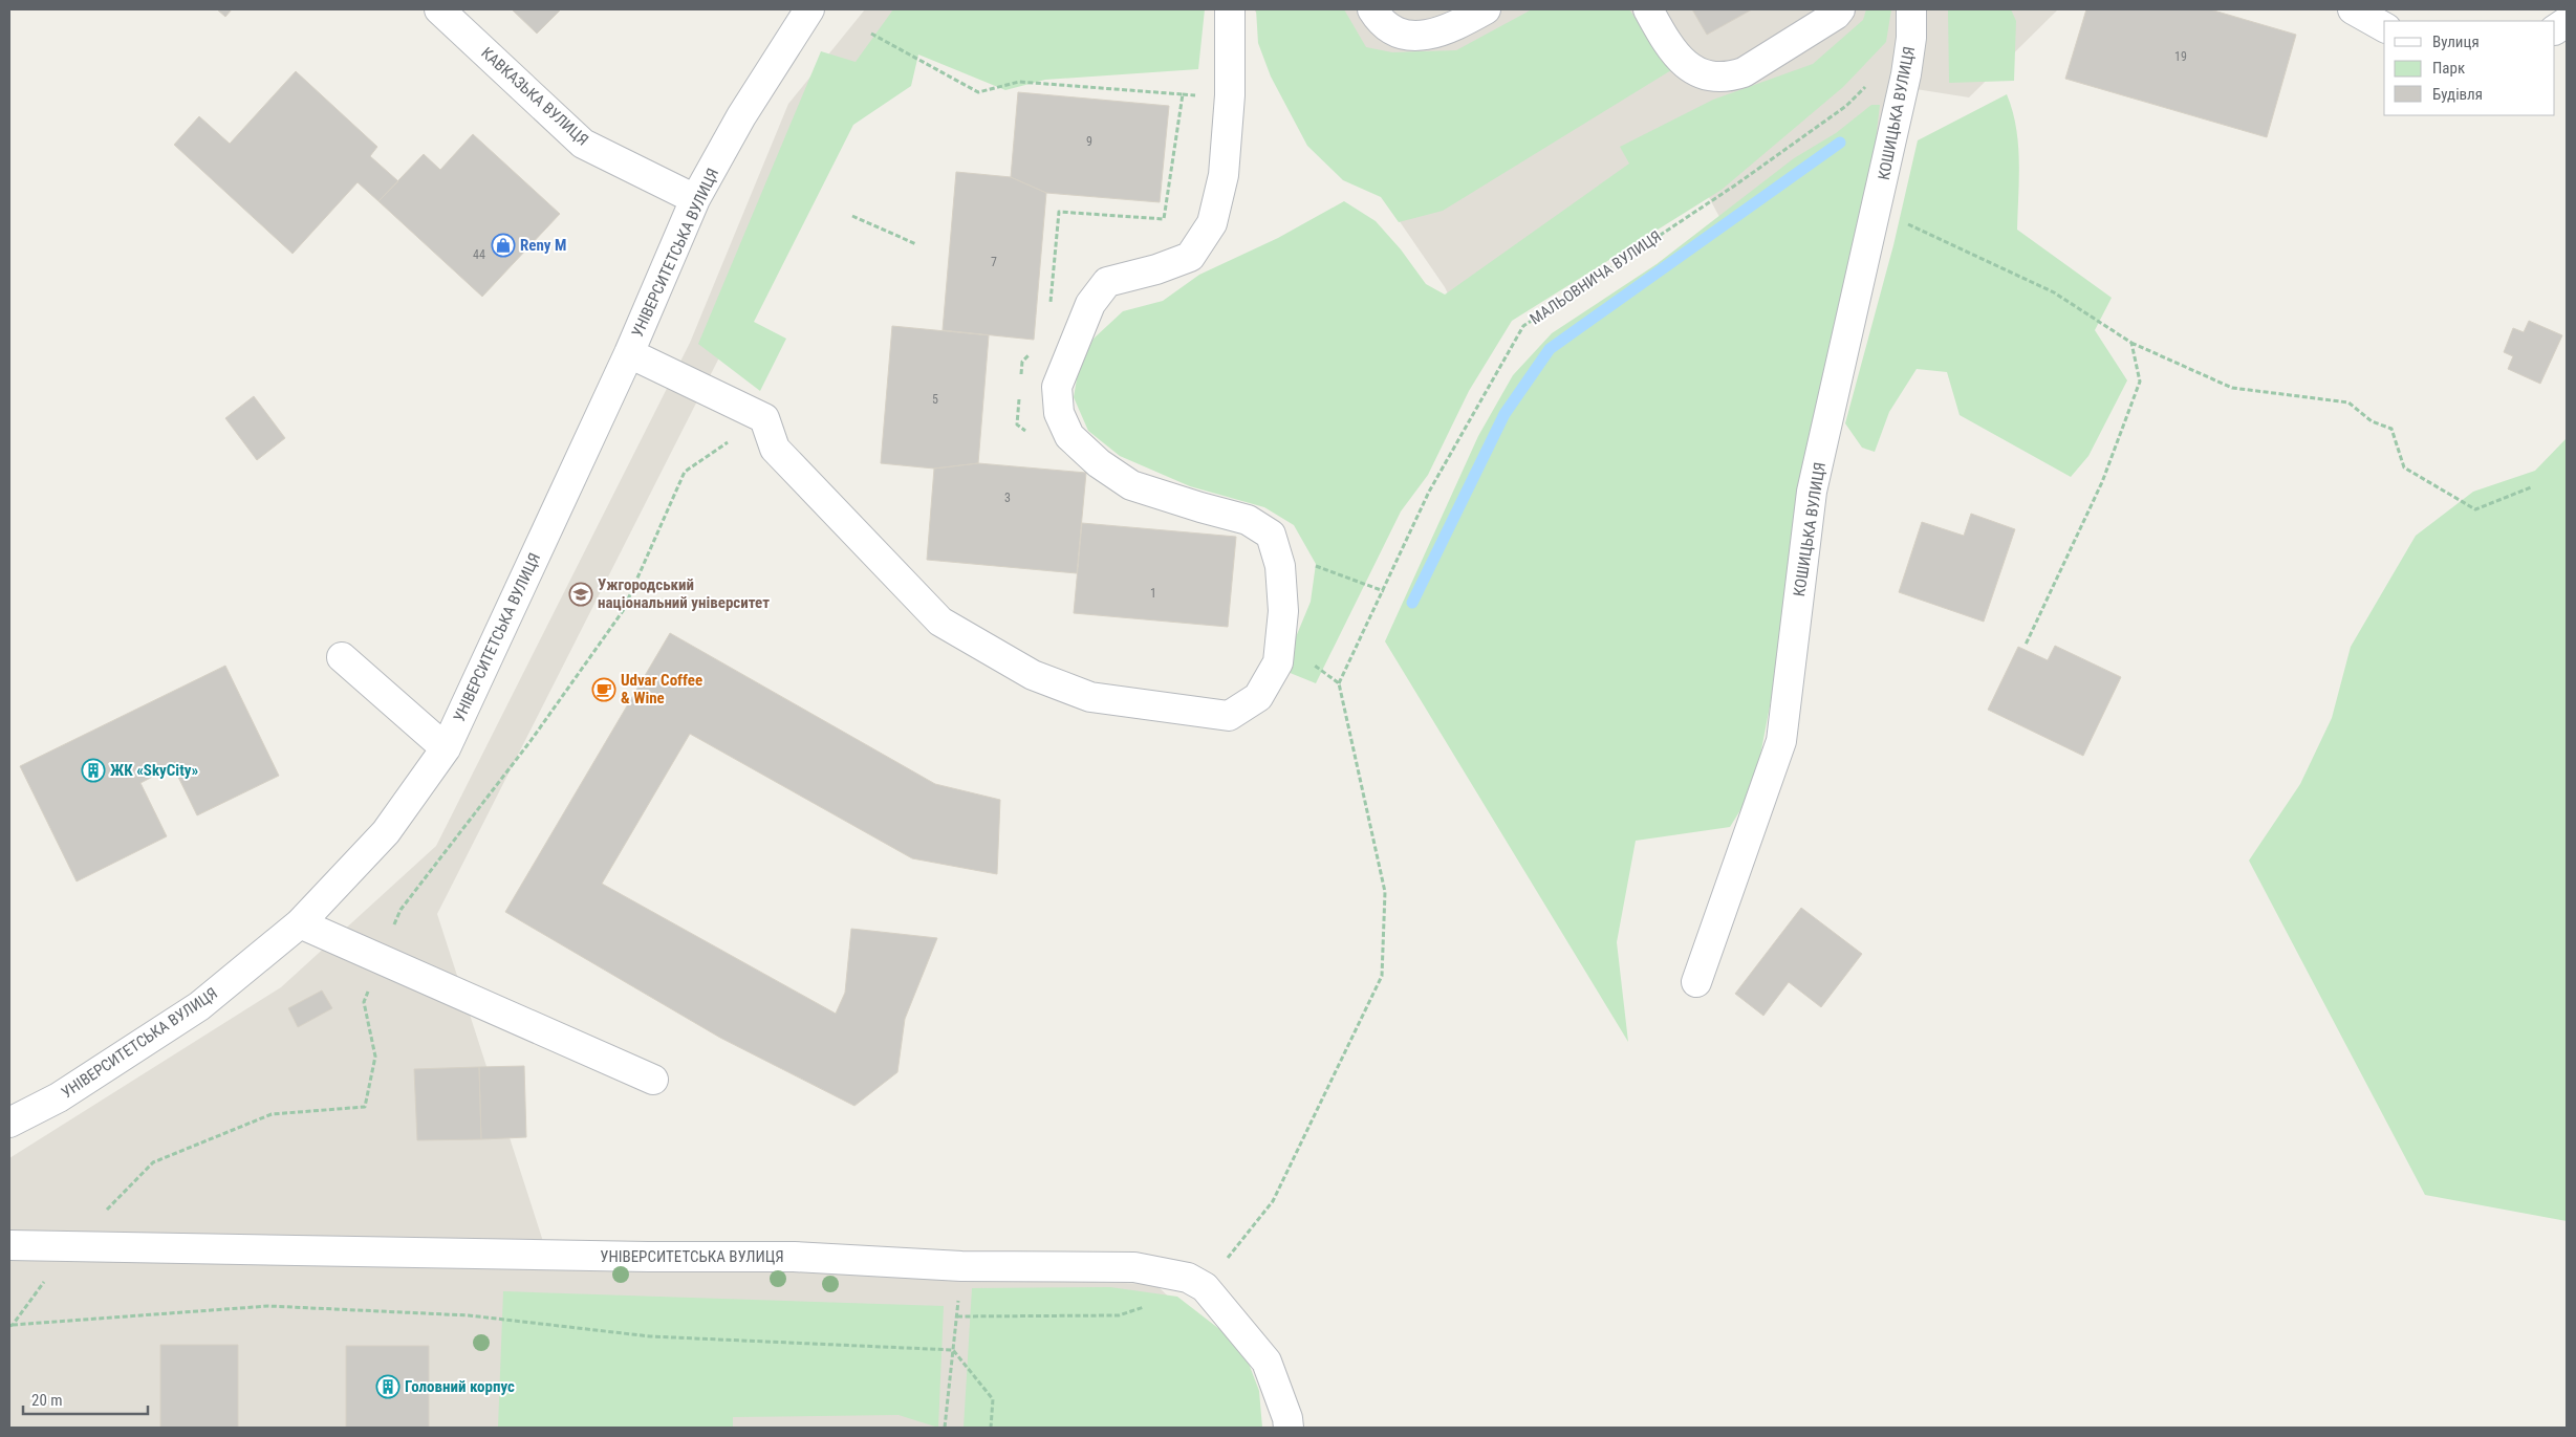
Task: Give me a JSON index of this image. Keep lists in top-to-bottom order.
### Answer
{
  "streets": {
    "street": ["КАВКАЗЬКА ВУЛИЦЯ", "КОШИЦЬКА ВУЛИЦЯ", "УНІВЕРСИТЕТСЬКА ВУЛИЦЯ"],
    "path": ["МАЛЬОВНИЧА ВУЛИЦЯ"]
  },
  "crossings": [
    ["КАВКАЗЬКА ВУЛИЦЯ", "УНІВЕРСИТЕТСЬКА ВУЛИЦЯ"],
    ["УНІВЕРСИТЕТСЬКА ВУЛИЦЯ", "МАЛЬОВНИЧА ВУЛИЦЯ"]
  ],
  "places": {
    "shop": ["Reny M"],
    "school or university": ["Ужгородський національний університет"],
    "cafe": ["Udvar Coffee & Wine"],
    "building": ["ЖК «SkyCity»", "Головний корпус"]
  },
  "house_numbers": [
    "19",
    "9",
    "44",
    "7",
    "5",
    "3",
    "1"
  ],
  "legend": ["Вулиця", "Парк", "Будівля"],
  "scale_bar": "20 m"
}
